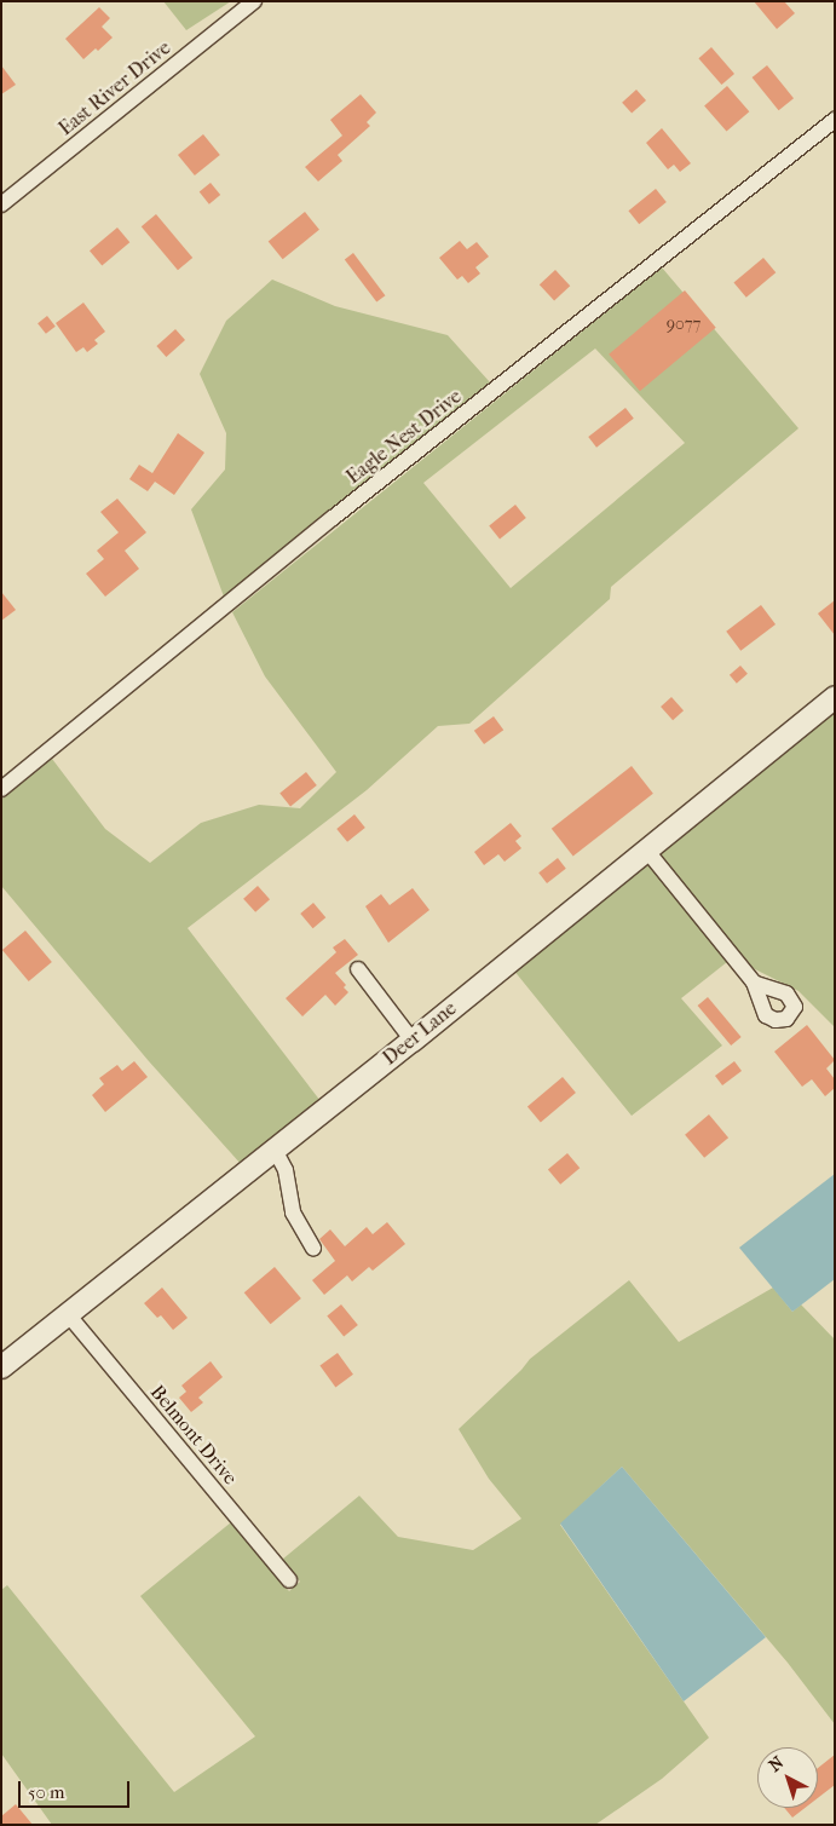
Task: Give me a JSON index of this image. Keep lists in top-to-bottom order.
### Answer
{
  "streets": {
    "street": [
      "East River Drive",
      "Eagle Nest Drive",
      "Deer Lane",
      "Belmont Drive"
    ]
  },
  "crossings": [
    ["Deer Lane", "Belmont Drive"]
  ],
  "house_numbers": ["9077"],
  "scale_bar": "50 m",
  "north": "top left"
}
